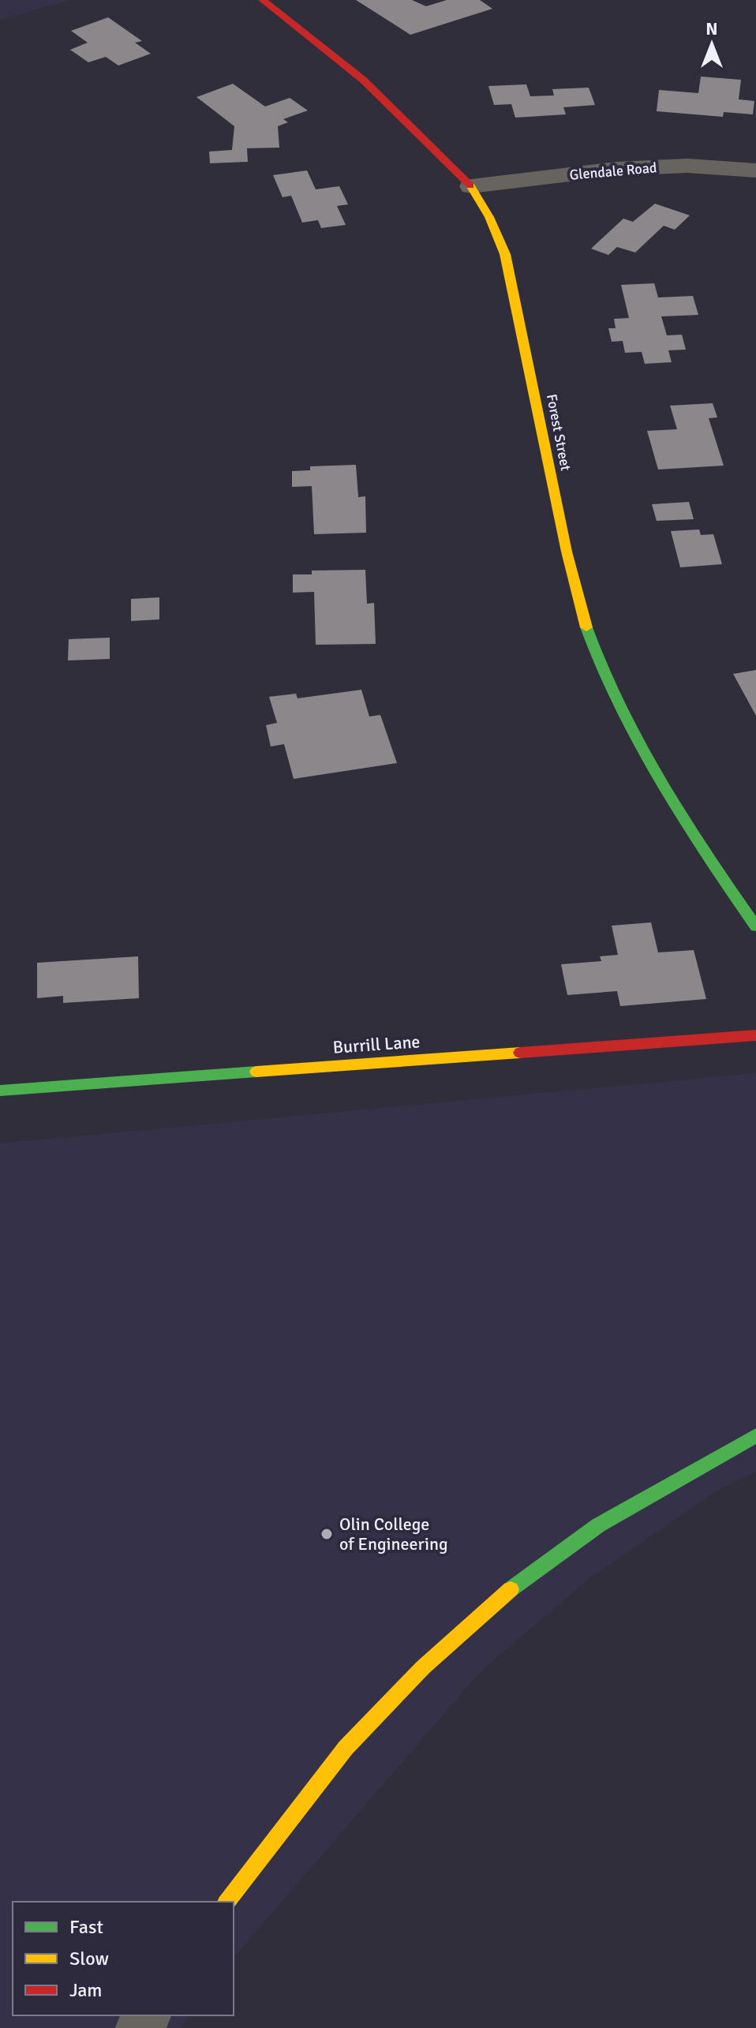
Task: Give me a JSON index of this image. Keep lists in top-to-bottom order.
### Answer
{
  "streets": {
    "street": ["Glendale Road", "Forest Street", "Burrill Lane"]
  },
  "crossings": [
    ["Glendale Road", "Forest Street"]
  ],
  "places": ["Olin College of Engineering"],
  "legend": ["Fast", "Slow", "Jam"],
  "north": "top"
}
